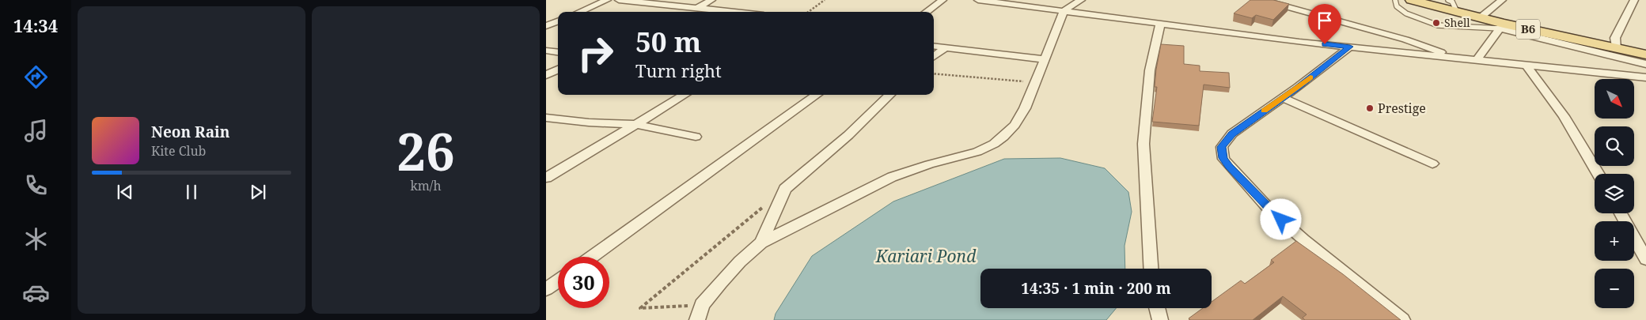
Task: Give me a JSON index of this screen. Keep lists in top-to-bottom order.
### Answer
{
  "streets": {
    "main road": ["B6"]
  },
  "water": ["Kariari Pond"],
  "places": ["Shell", "Prestige"],
  "north": "bottom right",
  "page": {
    "tabs": "14:34",
    "tile": ["26", "km/h"],
    "turn": ["50 m", "Turn right"],
    "map_buttons": ["+", "−"],
    "song": ["Neon Rain", "Kite Club"],
    "limit": "30",
    "trip": "14:35 · 1 min · 200 m"
  }
}
